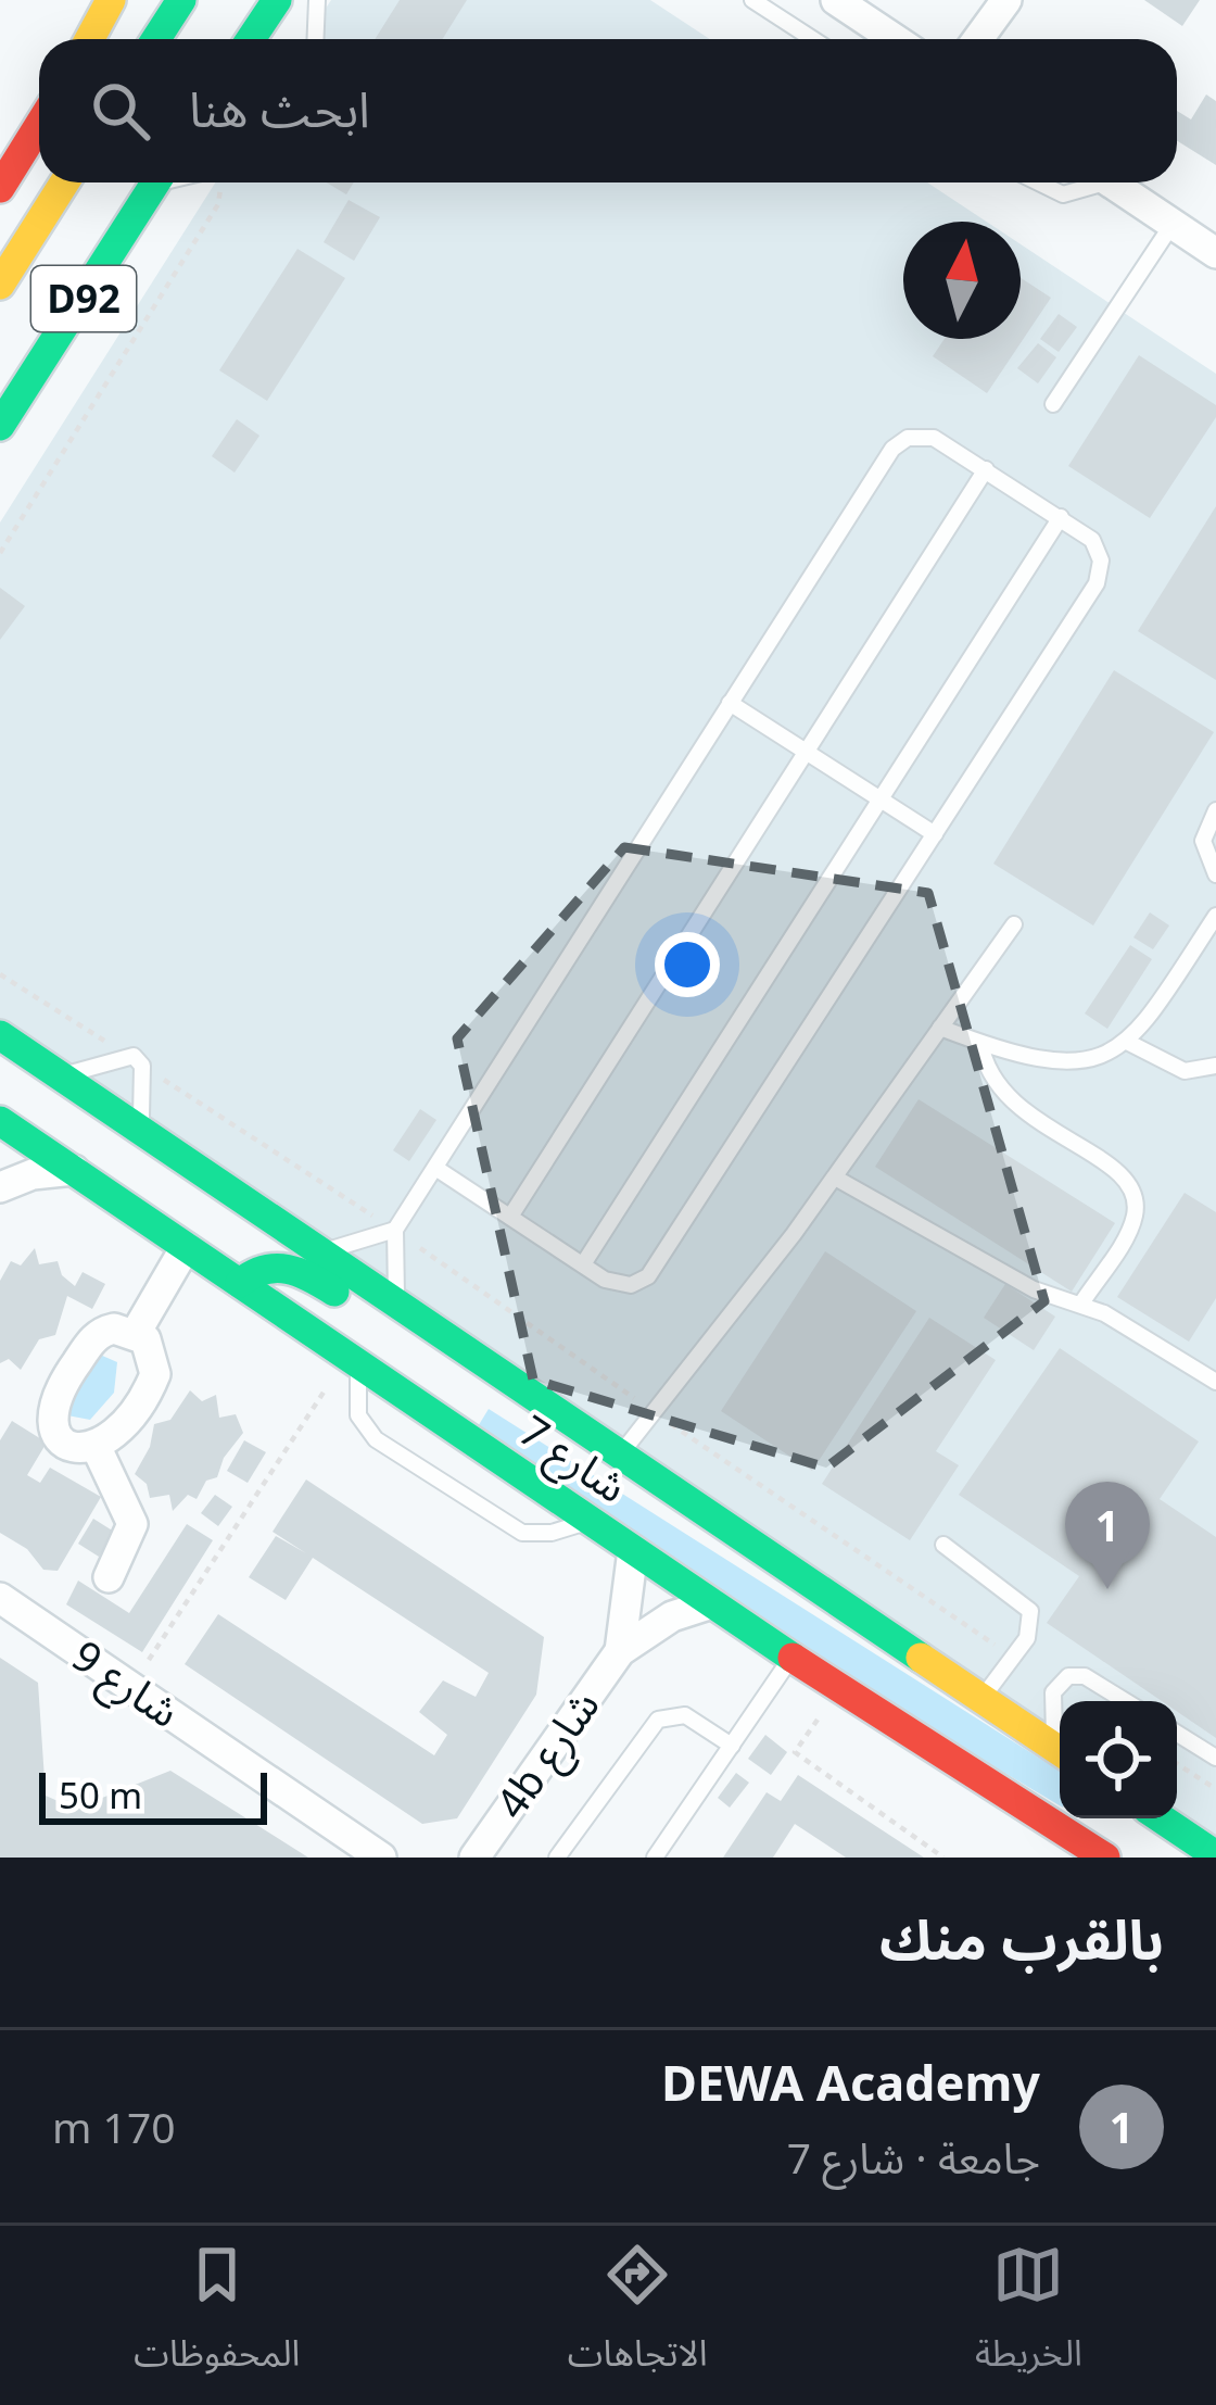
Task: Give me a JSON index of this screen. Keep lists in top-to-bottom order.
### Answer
{
  "streets": {
    "main road": ["D92", "شارع 7"],
    "street": ["شارع 9", "4b شارع"]
  },
  "crossings": [
    ["شارع 7", "4b شارع"]
  ],
  "scale_bar": "50 m",
  "north": "top",
  "page": {
    "search": "ابحث هنا",
    "pins": "1",
    "scale": "50 m",
    "heading": "بالقرب منك",
    "list": [
      {
        "mark": "1",
        "name": "DEWA Academy",
        "note": "جامعة · شارع 7",
        "value": "170 m"
      }
    ],
    "nav": ["الخريطة", "الاتجاهات", "المحفوظات"]
  }
}
